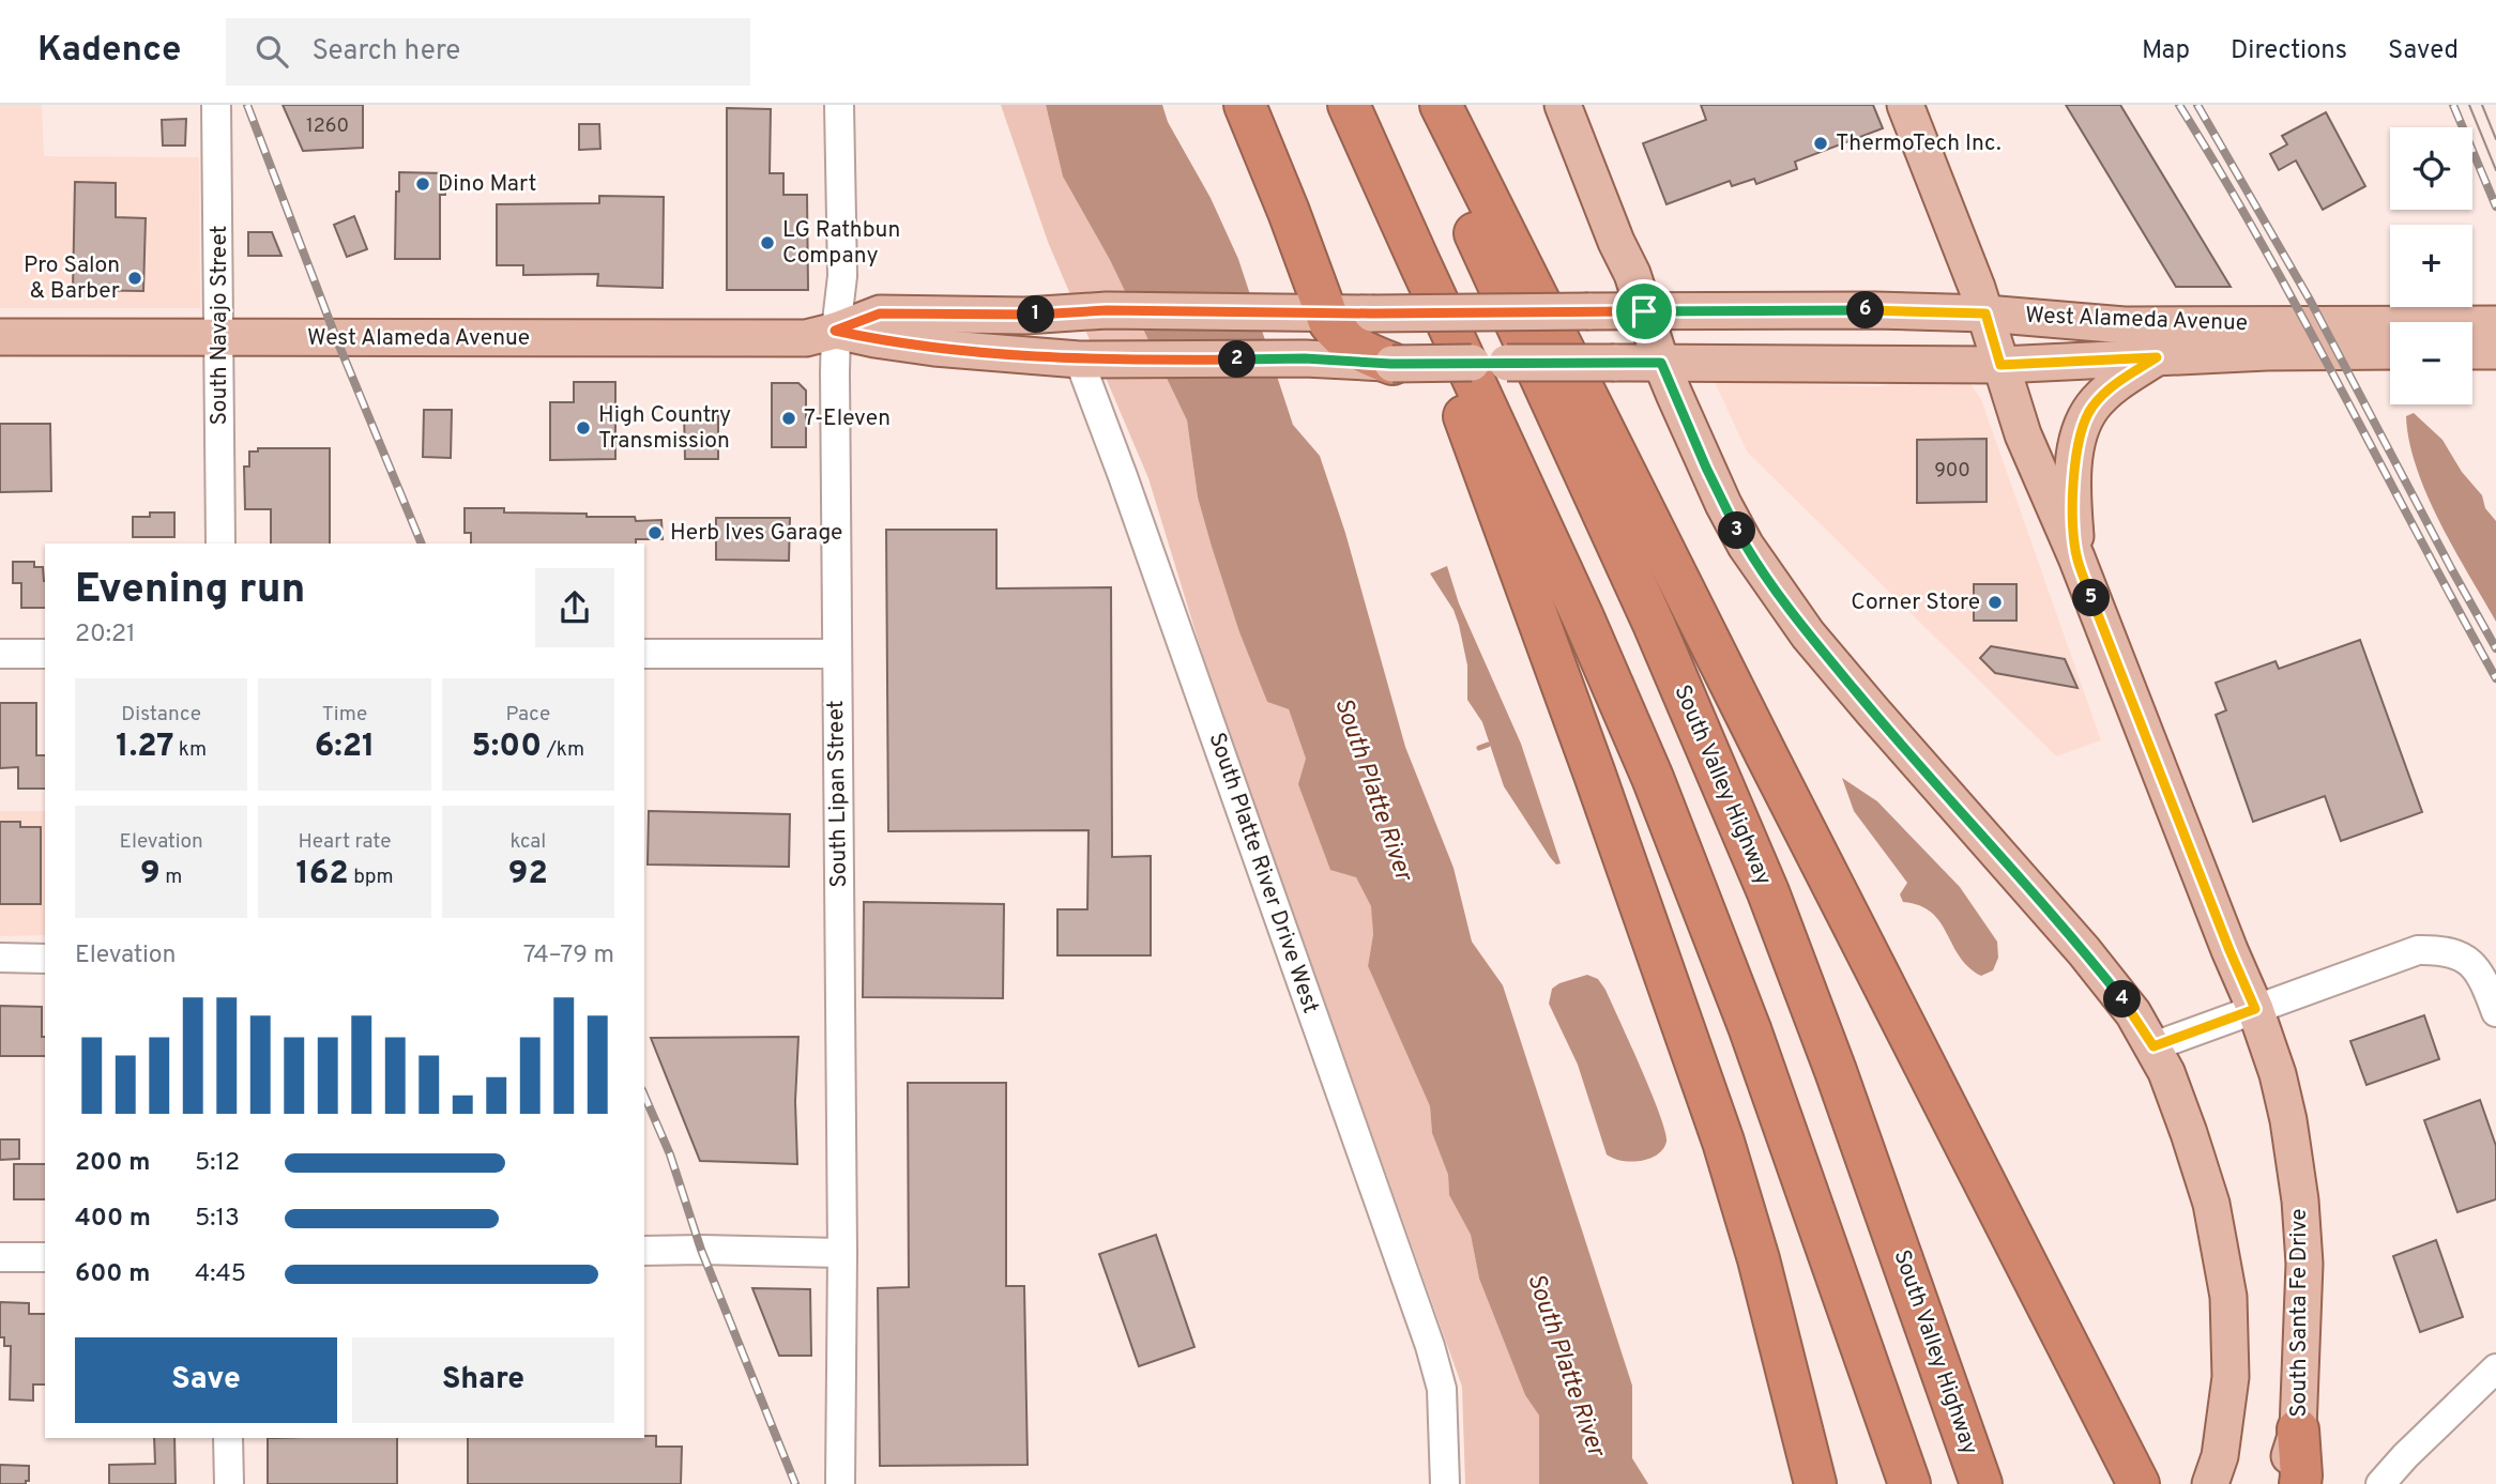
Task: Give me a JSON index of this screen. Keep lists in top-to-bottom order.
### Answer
{
  "streets": {
    "highway": ["South Valley Highway"],
    "main road": ["West Alameda Avenue", "South Santa Fe Drive"],
    "street": ["South Navajo Street", "South Lipan Street", "South Platte River Drive West"]
  },
  "crossings": [
    ["West Alameda Avenue", "South Navajo Street"],
    ["West Alameda Avenue", "South Lipan Street"],
    ["West Alameda Avenue", "South Platte River Drive West"],
    ["West Alameda Avenue", "South Santa Fe Drive"]
  ],
  "water": ["South Platte River"],
  "places": [
    "ThermoTech Inc.",
    "Dino Mart",
    "LG Rathbun Company",
    "Pro Salon & Barber",
    "7-Eleven",
    "High Country Transmission",
    "Herb Ives Garage",
    "Corner Store"
  ],
  "house_numbers": ["1260", "900"],
  "page": {
    "header": "Kadence",
    "search": "Search here",
    "nav": ["Map", "Directions", "Saved"],
    "map_buttons": ["+", "−"],
    "pins": [
      "6",
      "1",
      "2",
      "3",
      "5",
      "4"
    ],
    "heading": ["Evening run", "20:21"],
    "stats": [
      ["Distance", "1.27 km"],
      ["Time", "6:21"],
      ["Pace", "5:00 /km"],
      ["Elevation", "9 m"],
      ["Heart rate", "162 bpm"],
      ["kcal", "92"]
    ],
    "chart": ["Elevation", "74–79 m"],
    "list": [
      {
        "name": "200 m",
        "note": "5:12"
      },
      {
        "name": "400 m",
        "note": "5:13"
      },
      {
        "name": "600 m",
        "note": "4:45"
      }
    ],
    "buttons": ["Save", "Share"]
  }
}
